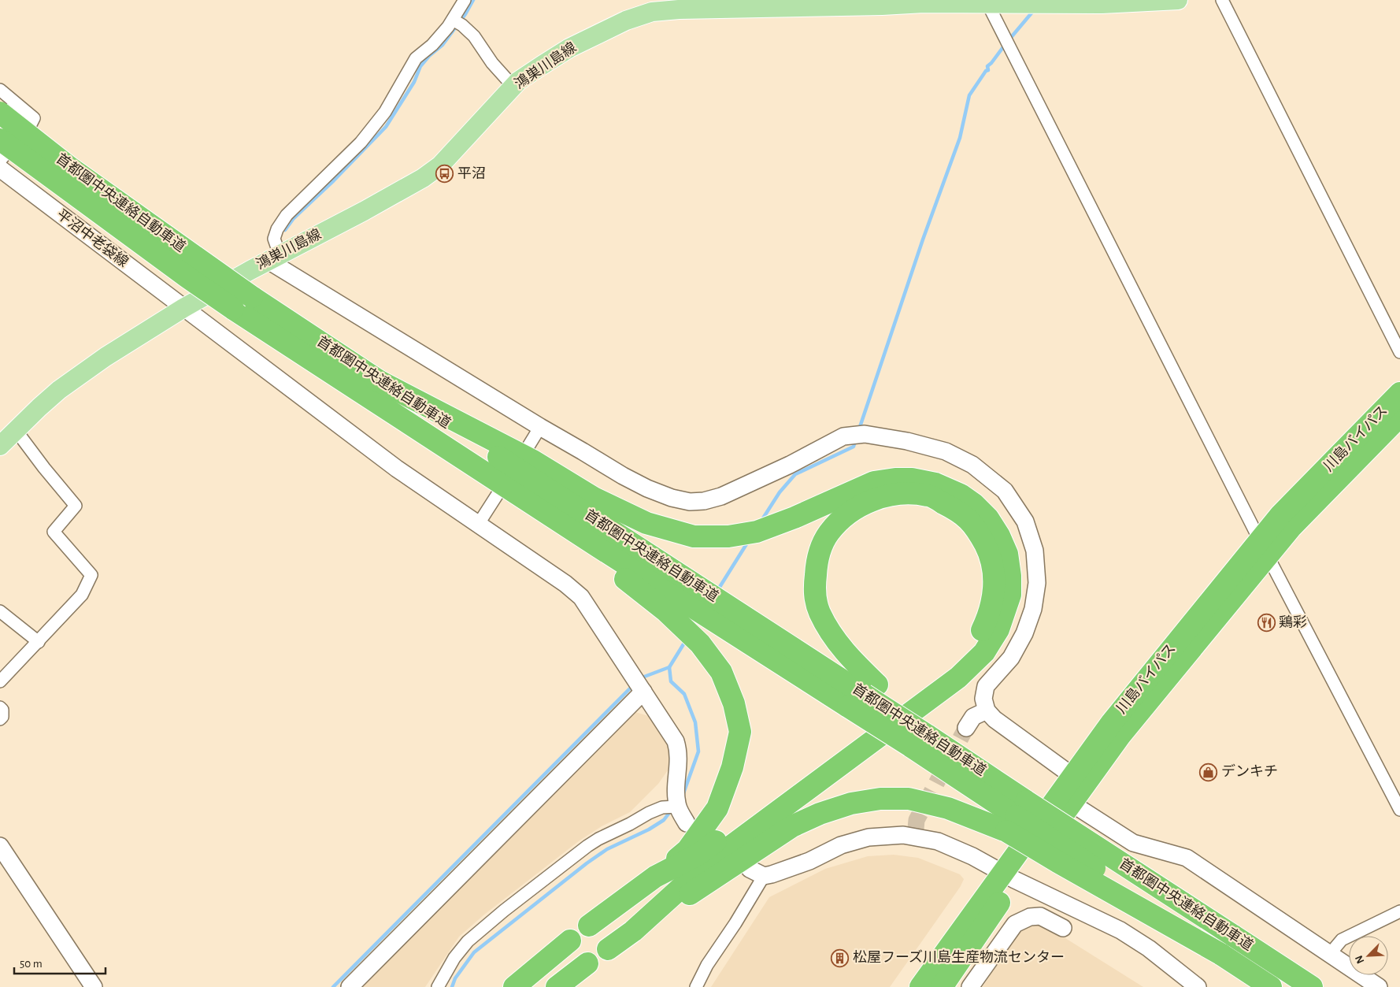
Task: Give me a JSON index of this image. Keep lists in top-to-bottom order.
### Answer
{
  "streets": {
    "highway": ["首都圏中央連絡自動車道", "川島バイパス"],
    "main road": ["鴻巣川島線"],
    "street": ["平沼中老袋線"]
  },
  "crossings": [
    ["鴻巣川島線", "平沼中老袋線"]
  ],
  "places": {
    "bus stop": ["平沼"],
    "restaurant": ["鶏彩"],
    "shop": ["デンキチ"],
    "building": ["松屋フーズ川島生産物流センター"]
  },
  "scale_bar": "50 m",
  "north": "bottom left"
}
